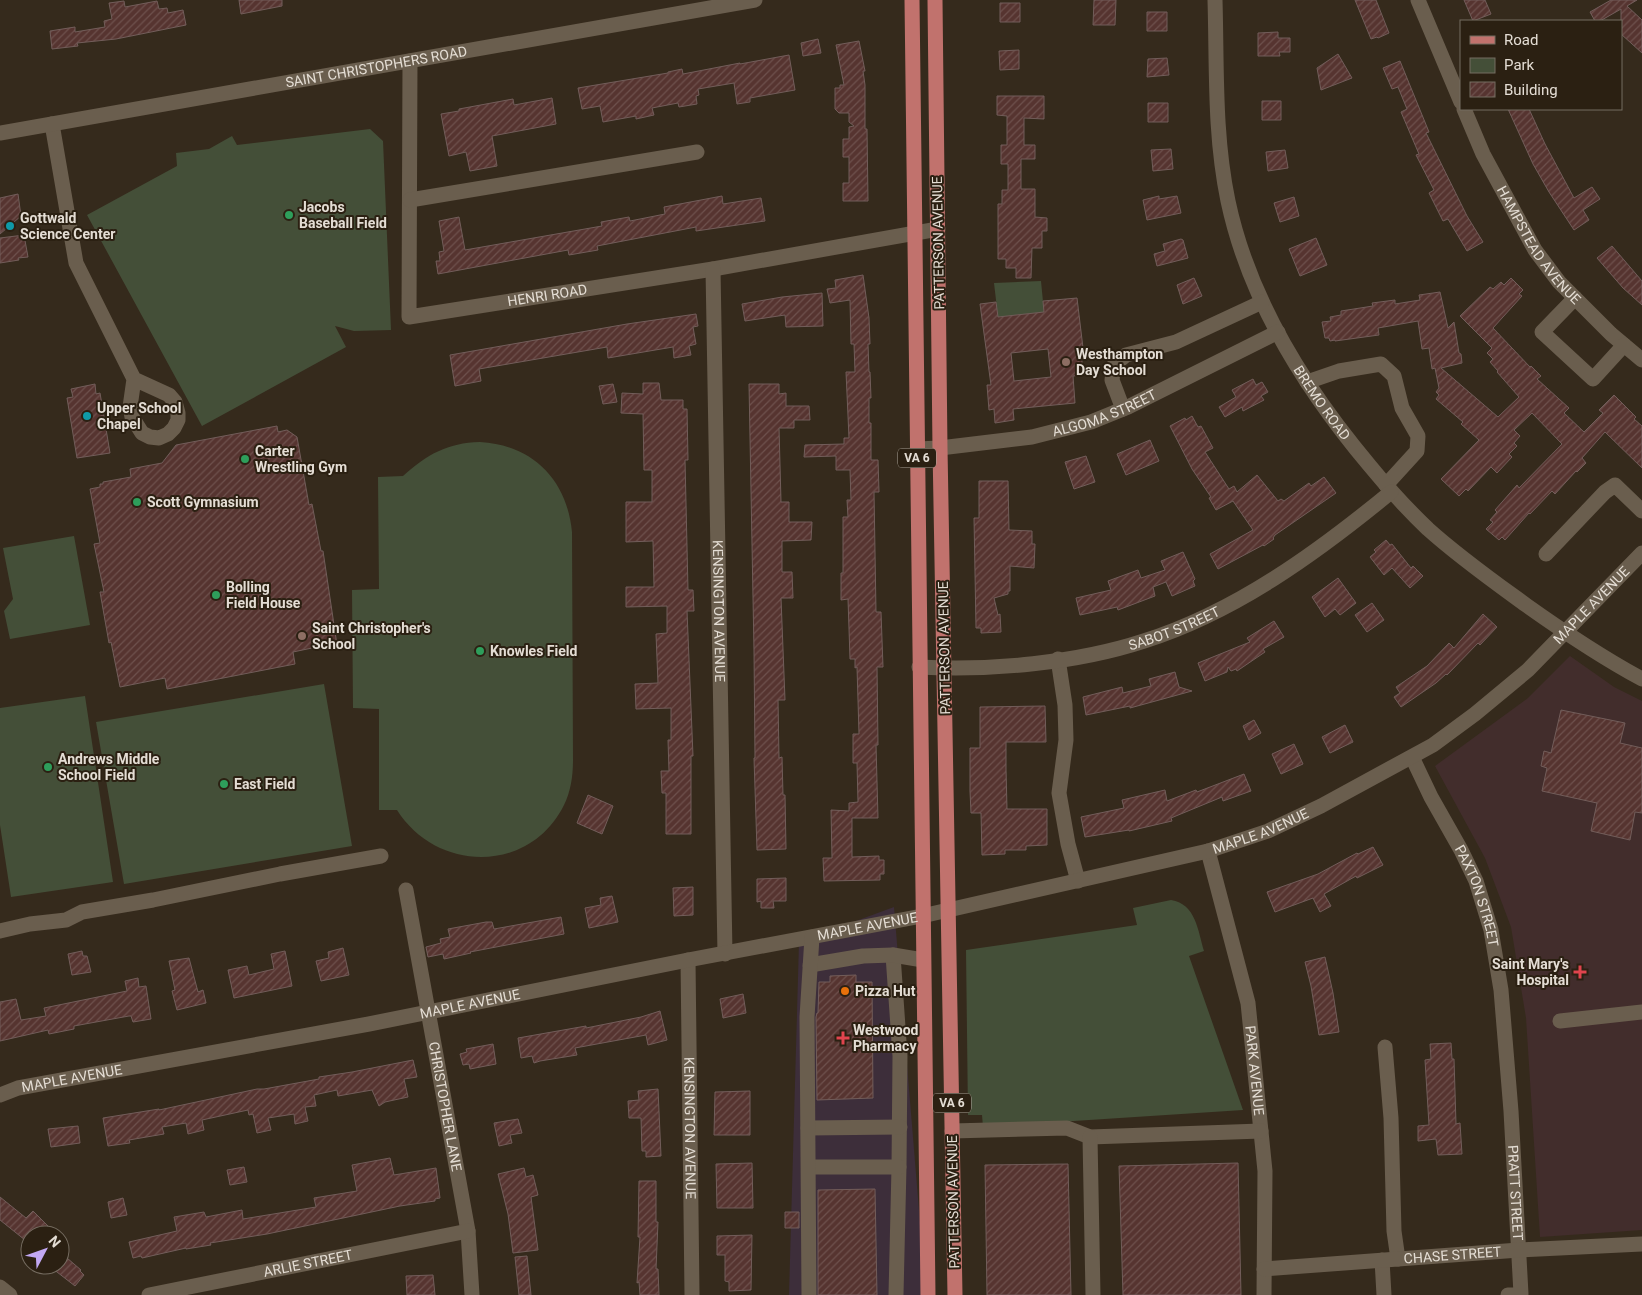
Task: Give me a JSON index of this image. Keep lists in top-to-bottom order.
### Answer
{
  "streets": {
    "main road": ["PATTERSON AVENUE", "VA 6"],
    "street": [
      "SAINT CHRISTOPHERS ROAD",
      "HAMPSTEAD AVENUE",
      "HENRI ROAD",
      "BREMO ROAD",
      "ALGOMA STREET",
      "MAPLE AVENUE",
      "KENSINGTON AVENUE",
      "SABOT STREET",
      "PAXTON STREET",
      "PARK AVENUE",
      "CHRISTOPHER LANE",
      "PRATT STREET",
      "CHASE STREET",
      "ARLIE STREET"
    ]
  },
  "crossings": [
    ["SAINT CHRISTOPHERS ROAD", "HENRI ROAD"],
    ["PATTERSON AVENUE", "HENRI ROAD"],
    ["PATTERSON AVENUE", "ALGOMA STREET"],
    ["PATTERSON AVENUE", "MAPLE AVENUE"],
    ["PATTERSON AVENUE", "SABOT STREET"],
    ["HENRI ROAD", "KENSINGTON AVENUE"],
    ["BREMO ROAD", "ALGOMA STREET"],
    ["BREMO ROAD", "MAPLE AVENUE"],
    ["BREMO ROAD", "SABOT STREET"],
    ["MAPLE AVENUE", "KENSINGTON AVENUE"],
    ["MAPLE AVENUE", "PAXTON STREET"],
    ["MAPLE AVENUE", "PARK AVENUE"],
    ["MAPLE AVENUE", "CHRISTOPHER LANE"],
    ["PAXTON STREET", "PRATT STREET"],
    ["PARK AVENUE", "CHASE STREET"],
    ["CHRISTOPHER LANE", "ARLIE STREET"],
    ["PRATT STREET", "CHASE STREET"]
  ],
  "places": {
    "other": [
      "Jacobs Baseball Field",
      "Gottwald Science Center",
      "Westhampton Day School",
      "Upper School Chapel",
      "Carter Wrestling Gym",
      "Scott Gymnasium",
      "Bolling Field House",
      "Saint Christopher's School",
      "Knowles Field",
      "Andrews Middle School Field",
      "East Field",
      "Pizza Hut"
    ],
    "health": ["Saint Mary's Hospital", "Westwood Pharmacy"]
  },
  "legend": ["Road", "Park", "Building"],
  "north": "top right"
}
